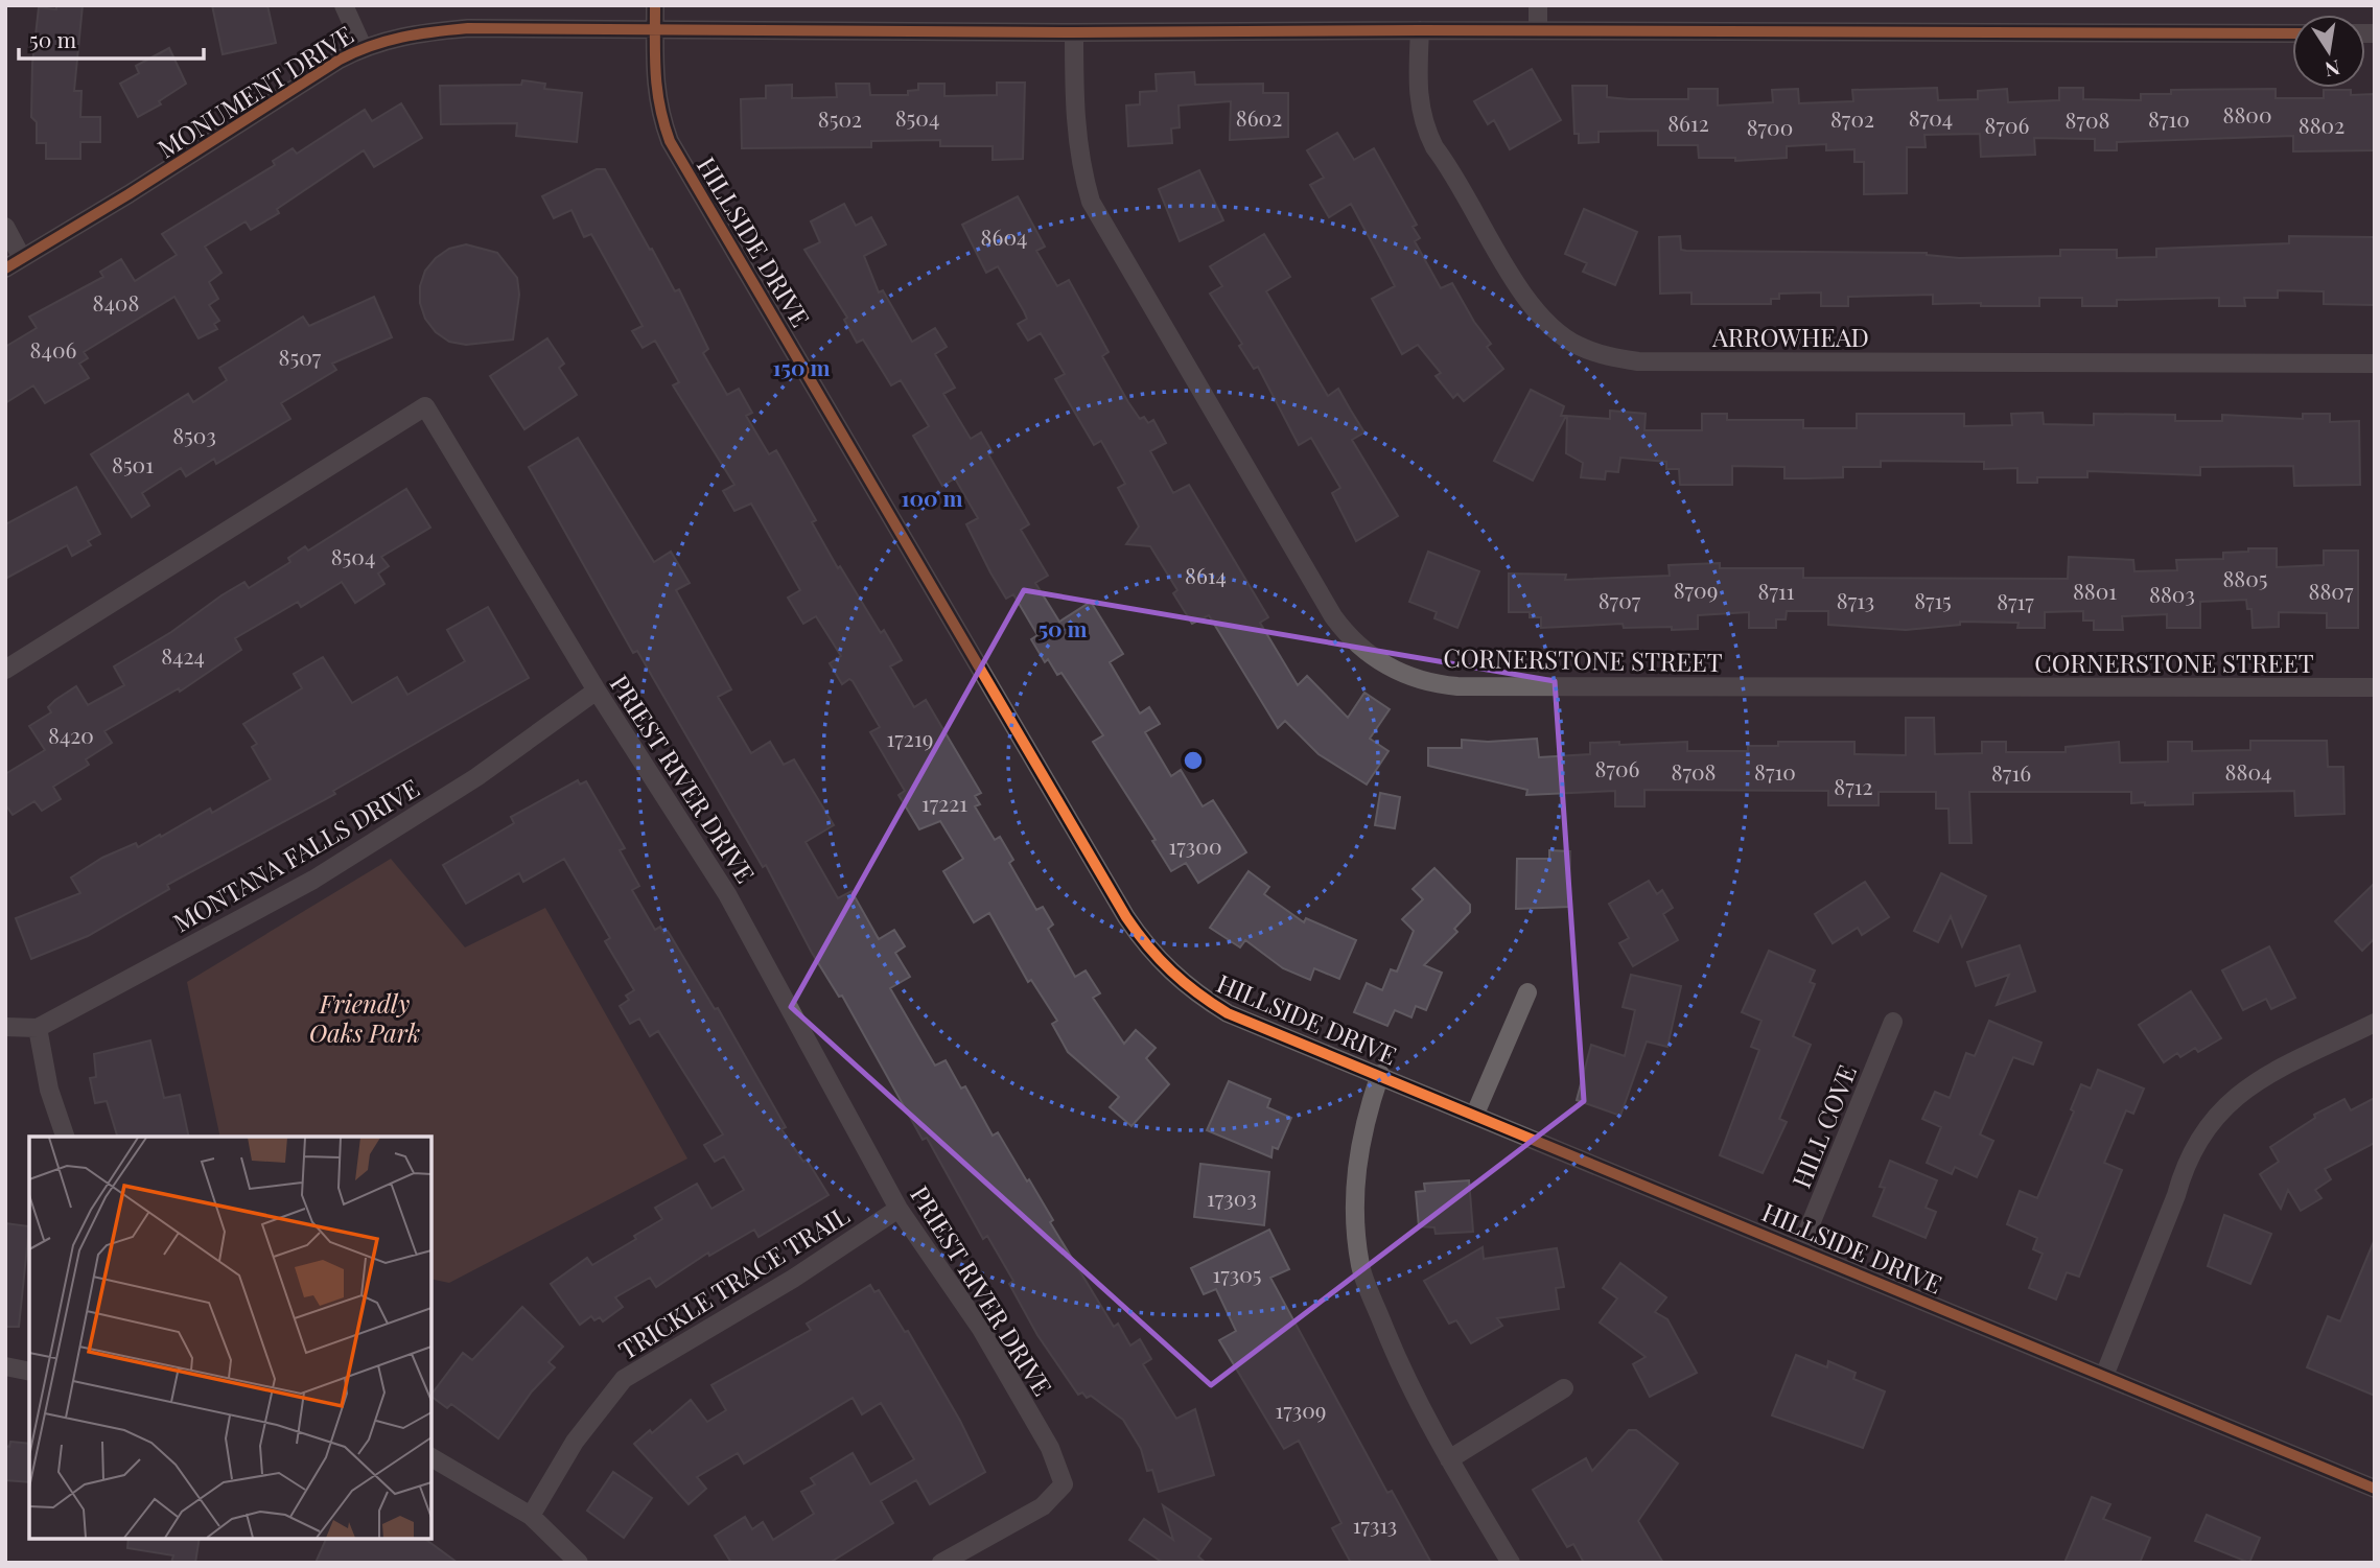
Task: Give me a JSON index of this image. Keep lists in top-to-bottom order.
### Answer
{
  "streets": {
    "street": [
      "MONUMENT DRIVE",
      "HILLSIDE DRIVE",
      "ARROWHEAD",
      "CORNERSTONE STREET",
      "PRIEST RIVER DRIVE",
      "MONTANA FALLS DRIVE",
      "HILL COVE",
      "TRICKLE TRACE TRAIL"
    ]
  },
  "crossings": [
    ["MONUMENT DRIVE", "HILLSIDE DRIVE"],
    ["MONUMENT DRIVE", "ARROWHEAD"],
    ["MONUMENT DRIVE", "CORNERSTONE STREET"],
    ["HILLSIDE DRIVE", "HILL COVE"],
    ["PRIEST RIVER DRIVE", "MONTANA FALLS DRIVE"],
    ["PRIEST RIVER DRIVE", "TRICKLE TRACE TRAIL"]
  ],
  "parks": ["Friendly Oaks Park"],
  "house_numbers": [
    "8800",
    "8504",
    "8602",
    "8704",
    "8502",
    "8702",
    "8710",
    "8708",
    "8612",
    "8706",
    "8802",
    "8700",
    "8604",
    "8408",
    "8406",
    "8507",
    "8503",
    "8501",
    "8504",
    "8614",
    "8805",
    "8709",
    "8711",
    "8801",
    "8807",
    "8803",
    "8707",
    "8713",
    "8715",
    "8717",
    "8424",
    "8420",
    "17219",
    "8706",
    "8708",
    "8710",
    "8804",
    "8716",
    "8712",
    "17221",
    "17300",
    "17303",
    "17305",
    "17309",
    "17313"
  ],
  "scale_bar": "50 m",
  "north": "bottom",
  "rings": ["150 m", "100 m", "50 m"]
}
